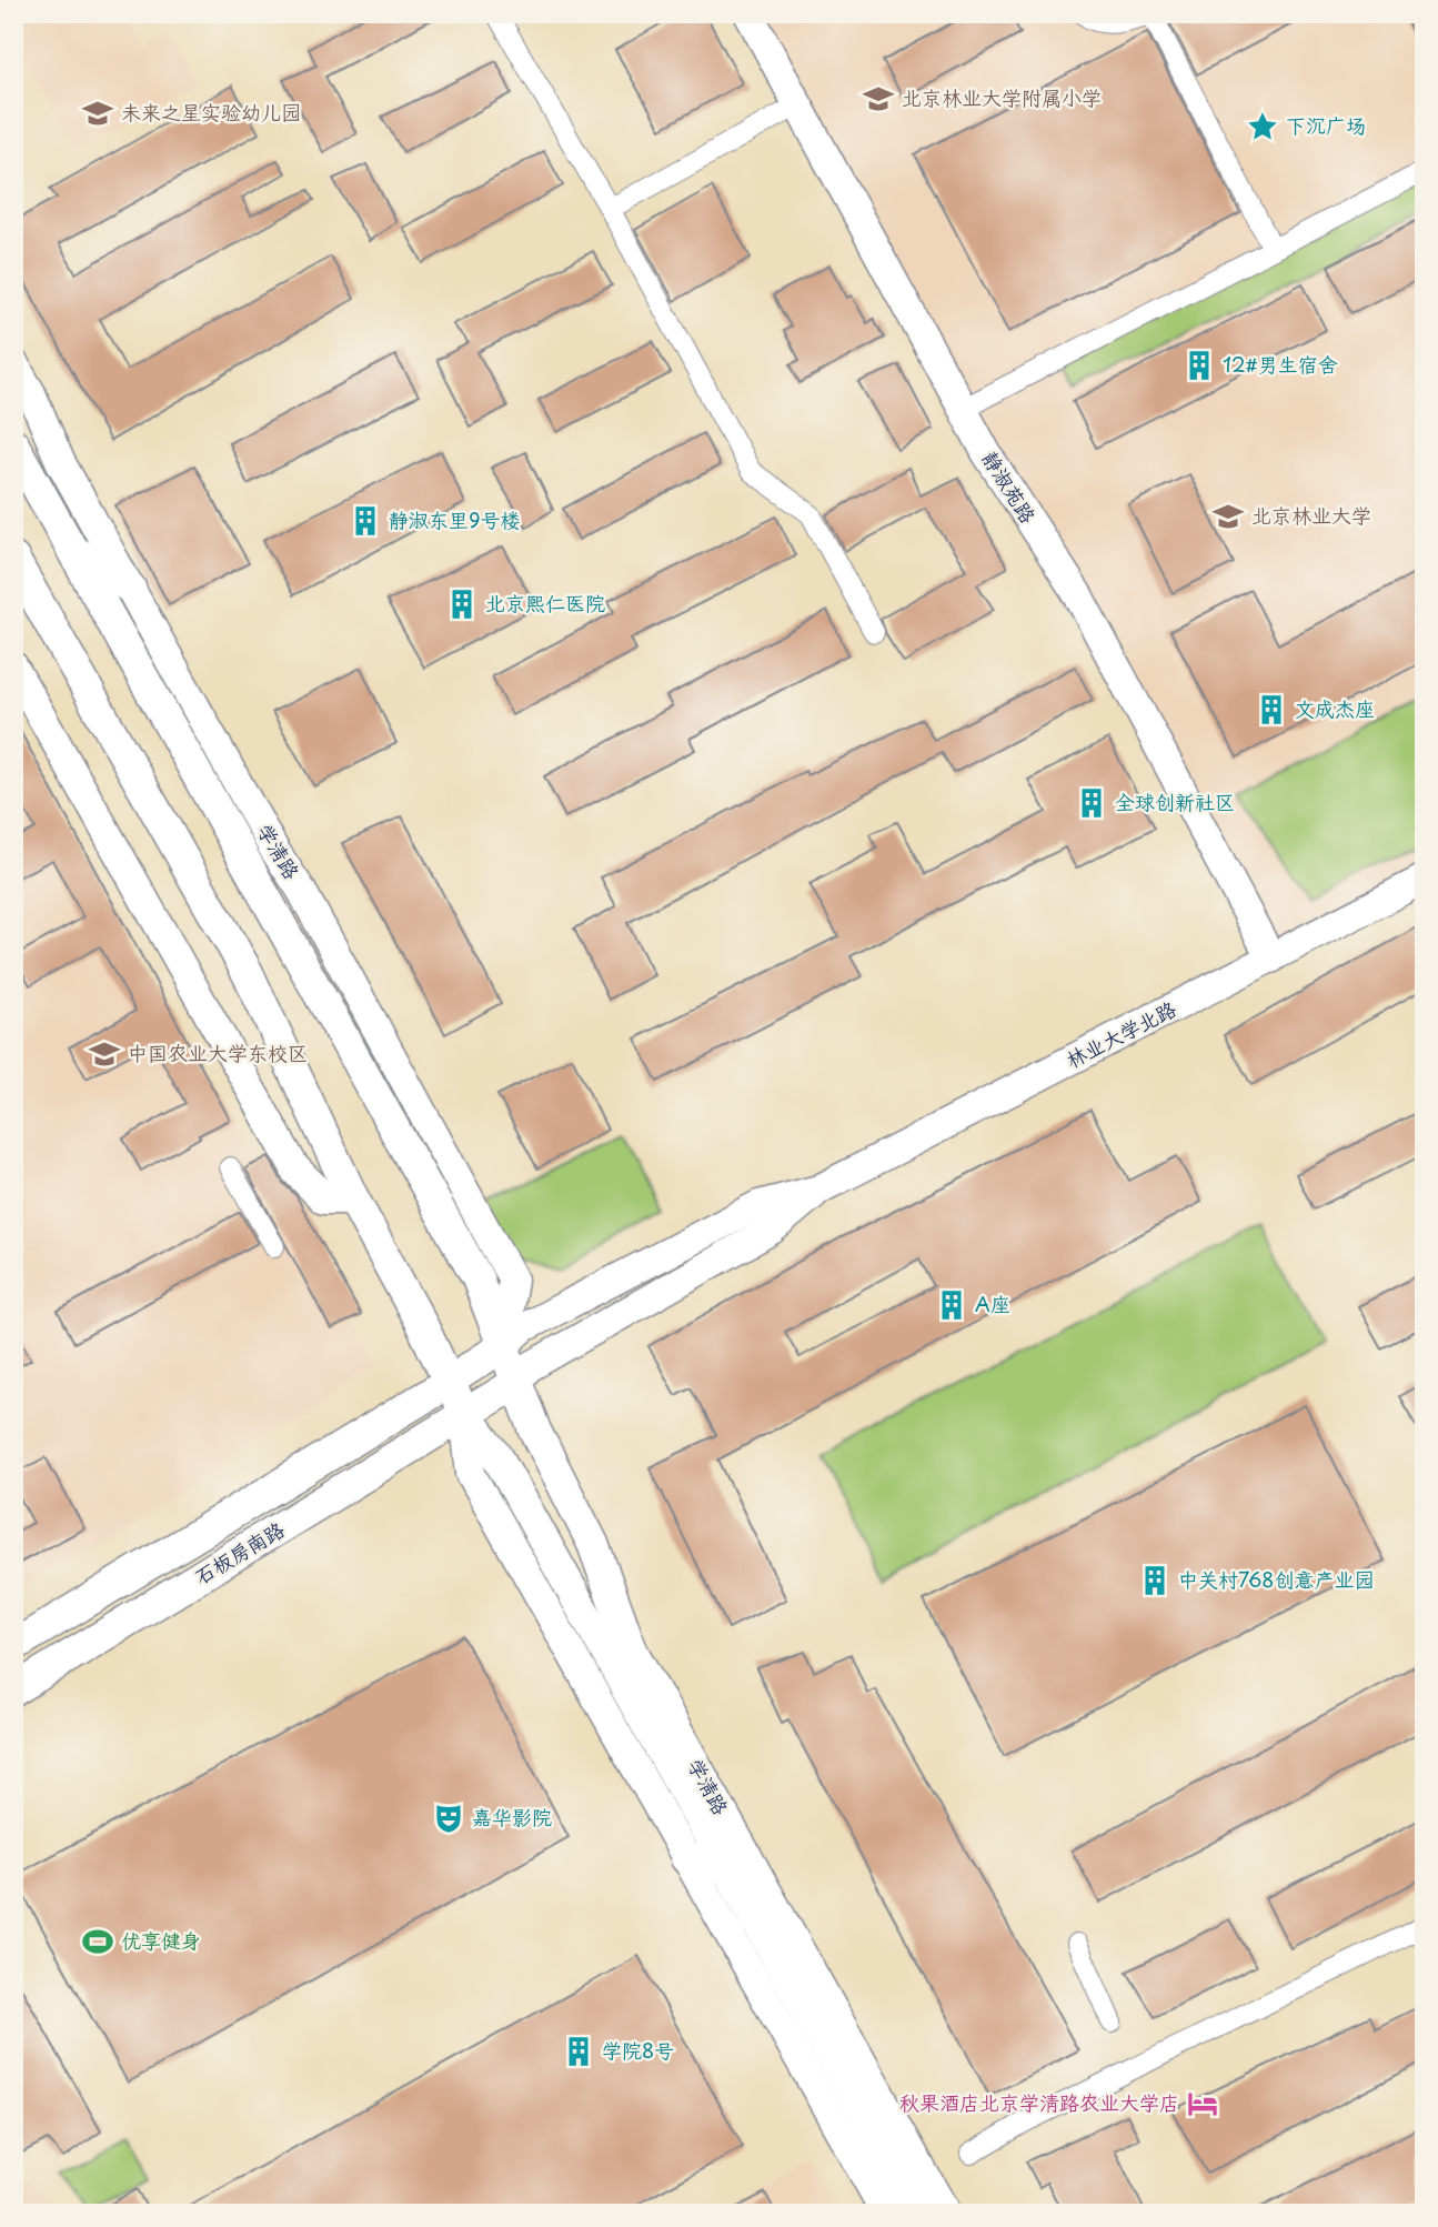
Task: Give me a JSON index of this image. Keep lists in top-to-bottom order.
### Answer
{
  "streets": {
    "main road": ["学清路", "石板房南路"],
    "street": ["静淑苑路", "林业大学北路"]
  },
  "crossings": [
    ["静淑苑路", "林业大学北路"],
    ["学清路", "林业大学北路"],
    ["学清路", "石板房南路"],
    ["林业大学北路", "石板房南路"]
  ],
  "places": {
    "school or university": [
      "北京林业大学附属小学",
      "未来之星实验幼儿园",
      "北京林业大学",
      "中国农业大学东校区"
    ],
    "place": ["下沉广场"],
    "building": [
      "12#男生宿舍",
      "静淑东里9号楼",
      "北京熙仁医院",
      "文成杰座",
      "全球创新社区",
      "A座",
      "中关村768创意产业园",
      "学院8号"
    ],
    "theatre": ["嘉华影院"],
    "sports": ["优享健身"],
    "hotel": ["秋果酒店北京学清路农业大学店"]
  }
}
